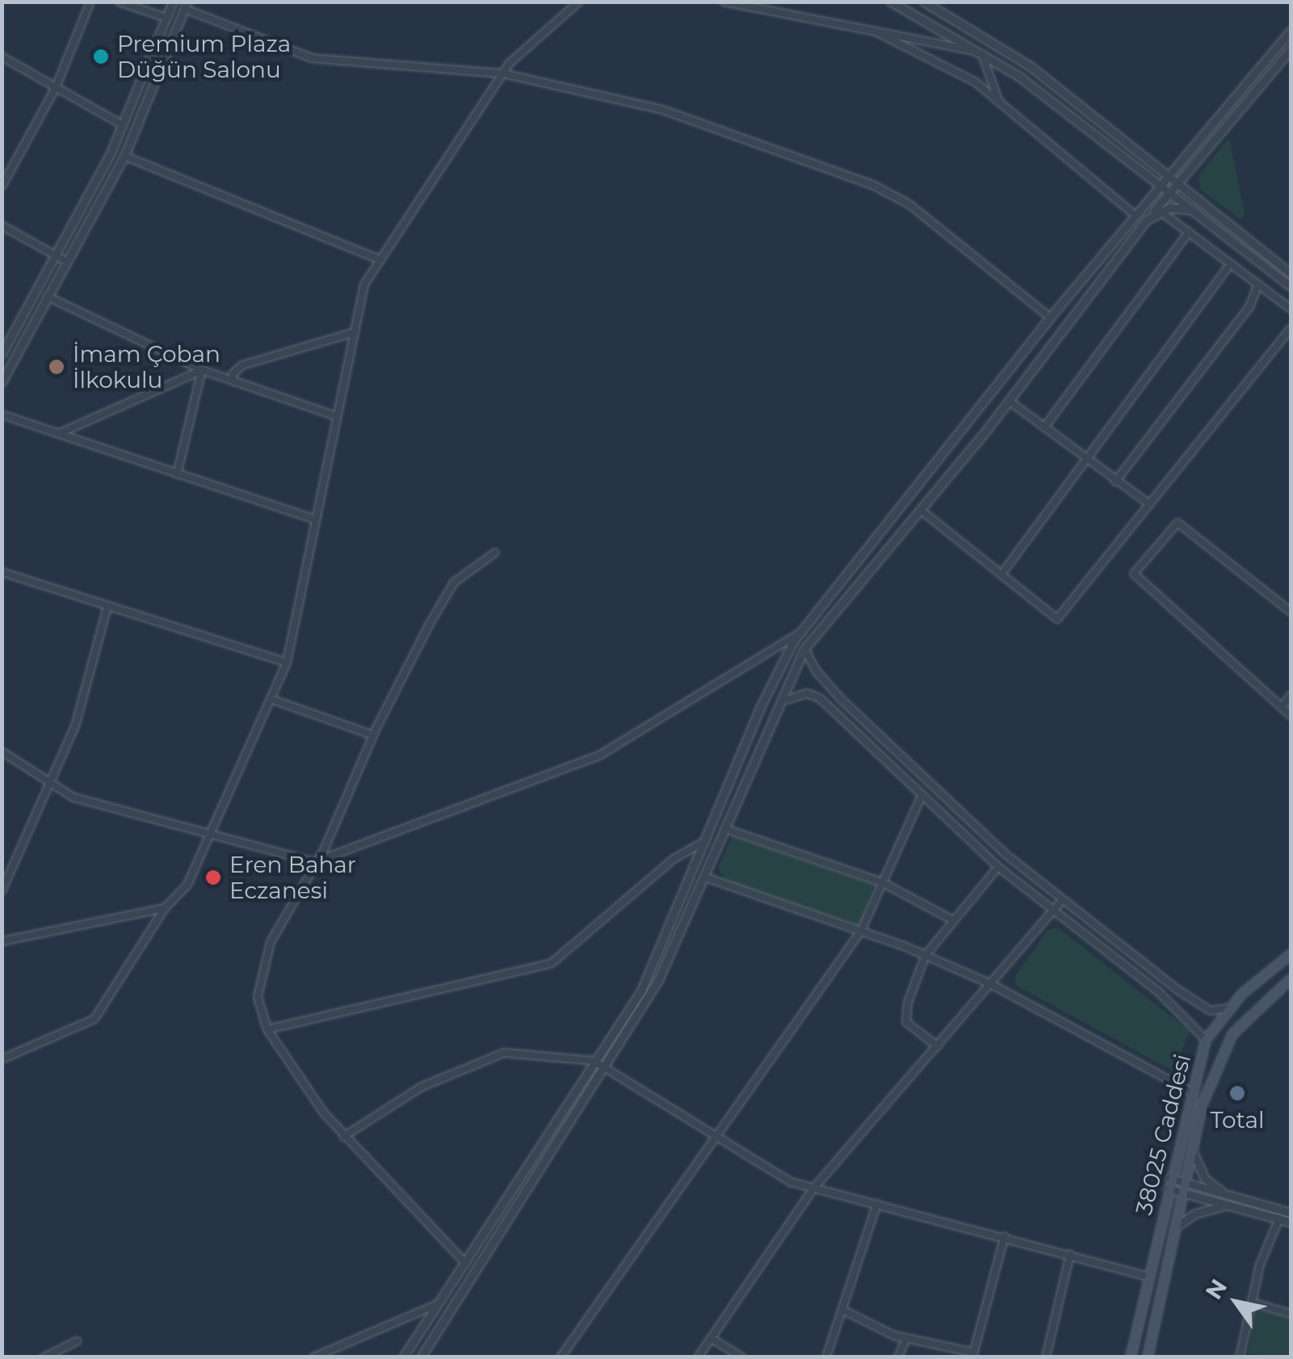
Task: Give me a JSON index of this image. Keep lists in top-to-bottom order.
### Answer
{
  "streets": {
    "main road": ["38025 Caddesi"]
  },
  "places": [
    "Premium Plaza Düğün Salonu",
    "İmam Çoban İlkokulu",
    "Eren Bahar Eczanesi",
    "Total"
  ],
  "north": "top left"
}
